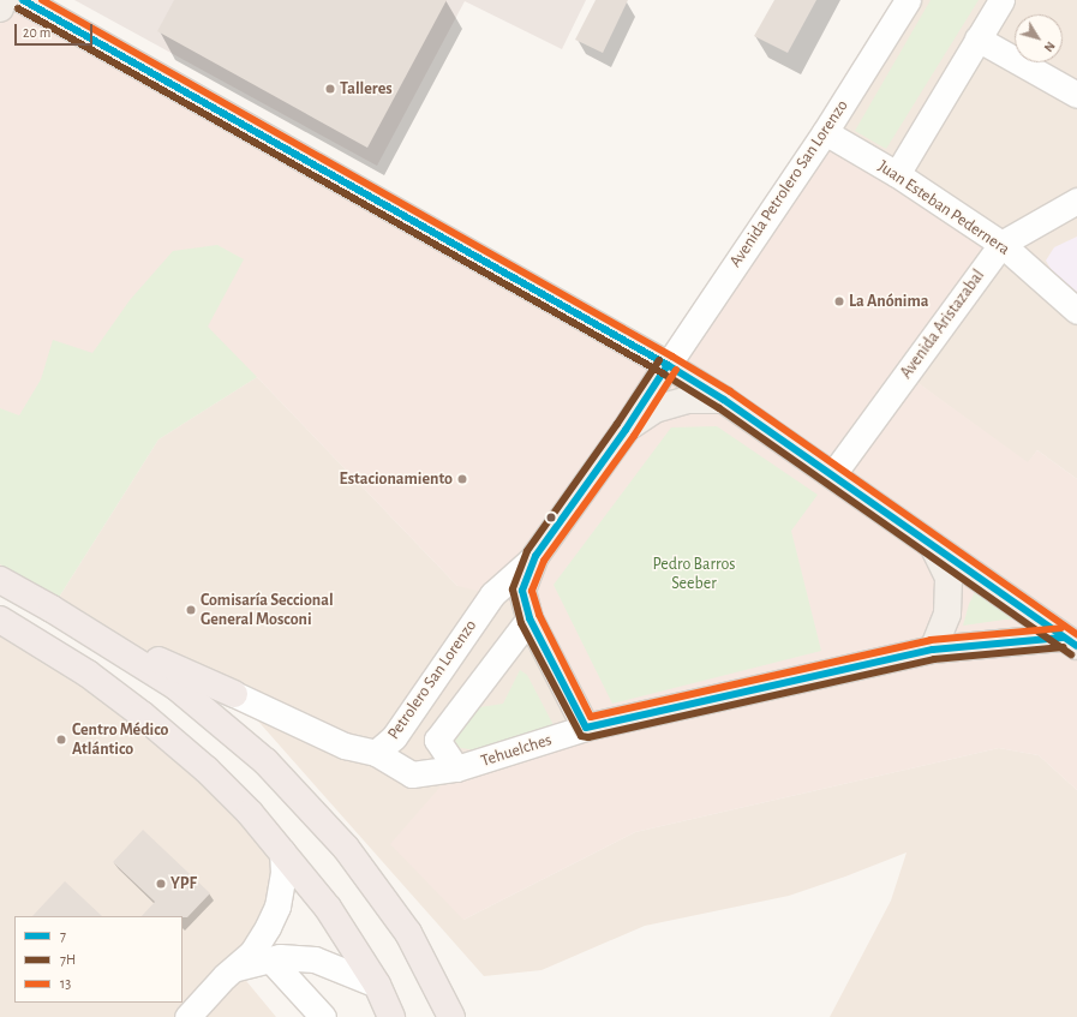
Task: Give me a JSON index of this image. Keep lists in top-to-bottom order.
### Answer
{
  "streets": {
    "main road": ["Petrolero San Lorenzo", "Tehuelches"],
    "street": ["Avenida Petrolero San Lorenzo", "Juan Esteban Pedernera", "Avenida Aristazabal"]
  },
  "crossings": [
    ["Avenida Petrolero San Lorenzo", "Juan Esteban Pedernera"],
    ["Avenida Petrolero San Lorenzo", "Petrolero San Lorenzo"],
    ["Juan Esteban Pedernera", "Avenida Aristazabal"],
    ["Petrolero San Lorenzo", "Tehuelches"]
  ],
  "parks": ["Pedro Barros Seeber"],
  "places": [
    "Talleres",
    "La Anónima",
    "Estacionamiento",
    "Comisaría Seccional General Mosconi",
    "Centro Médico Atlántico",
    "YPF"
  ],
  "lines": ["transit line 7", "transit line 13", "transit line 7H"],
  "legend": ["7", "7H", "13"],
  "scale_bar": "20 m",
  "north": "bottom right"
}
